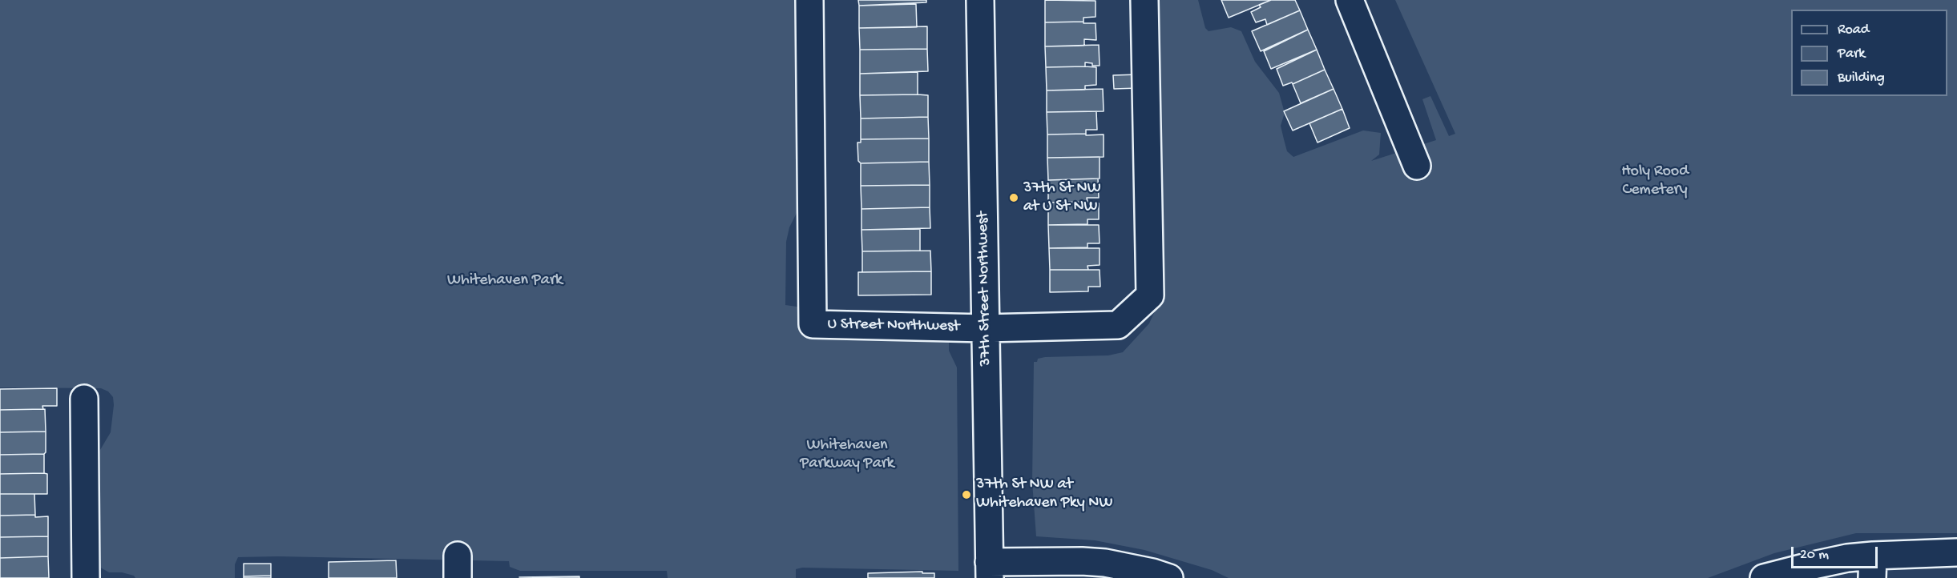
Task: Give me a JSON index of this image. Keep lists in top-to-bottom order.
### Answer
{
  "streets": {
    "street": ["37th Street Northwest", "U Street Northwest"]
  },
  "crossings": [
    ["37th Street Northwest", "U Street Northwest"]
  ],
  "parks": ["Holy Rood Cemetery", "Whitehaven Park", "Whitehaven Parkway Park"],
  "places": ["37th St NW at U St NW", "37th St NW at Whitehaven Pky NW"],
  "legend": ["Road", "Park", "Building"],
  "scale_bar": "20 m"
}
